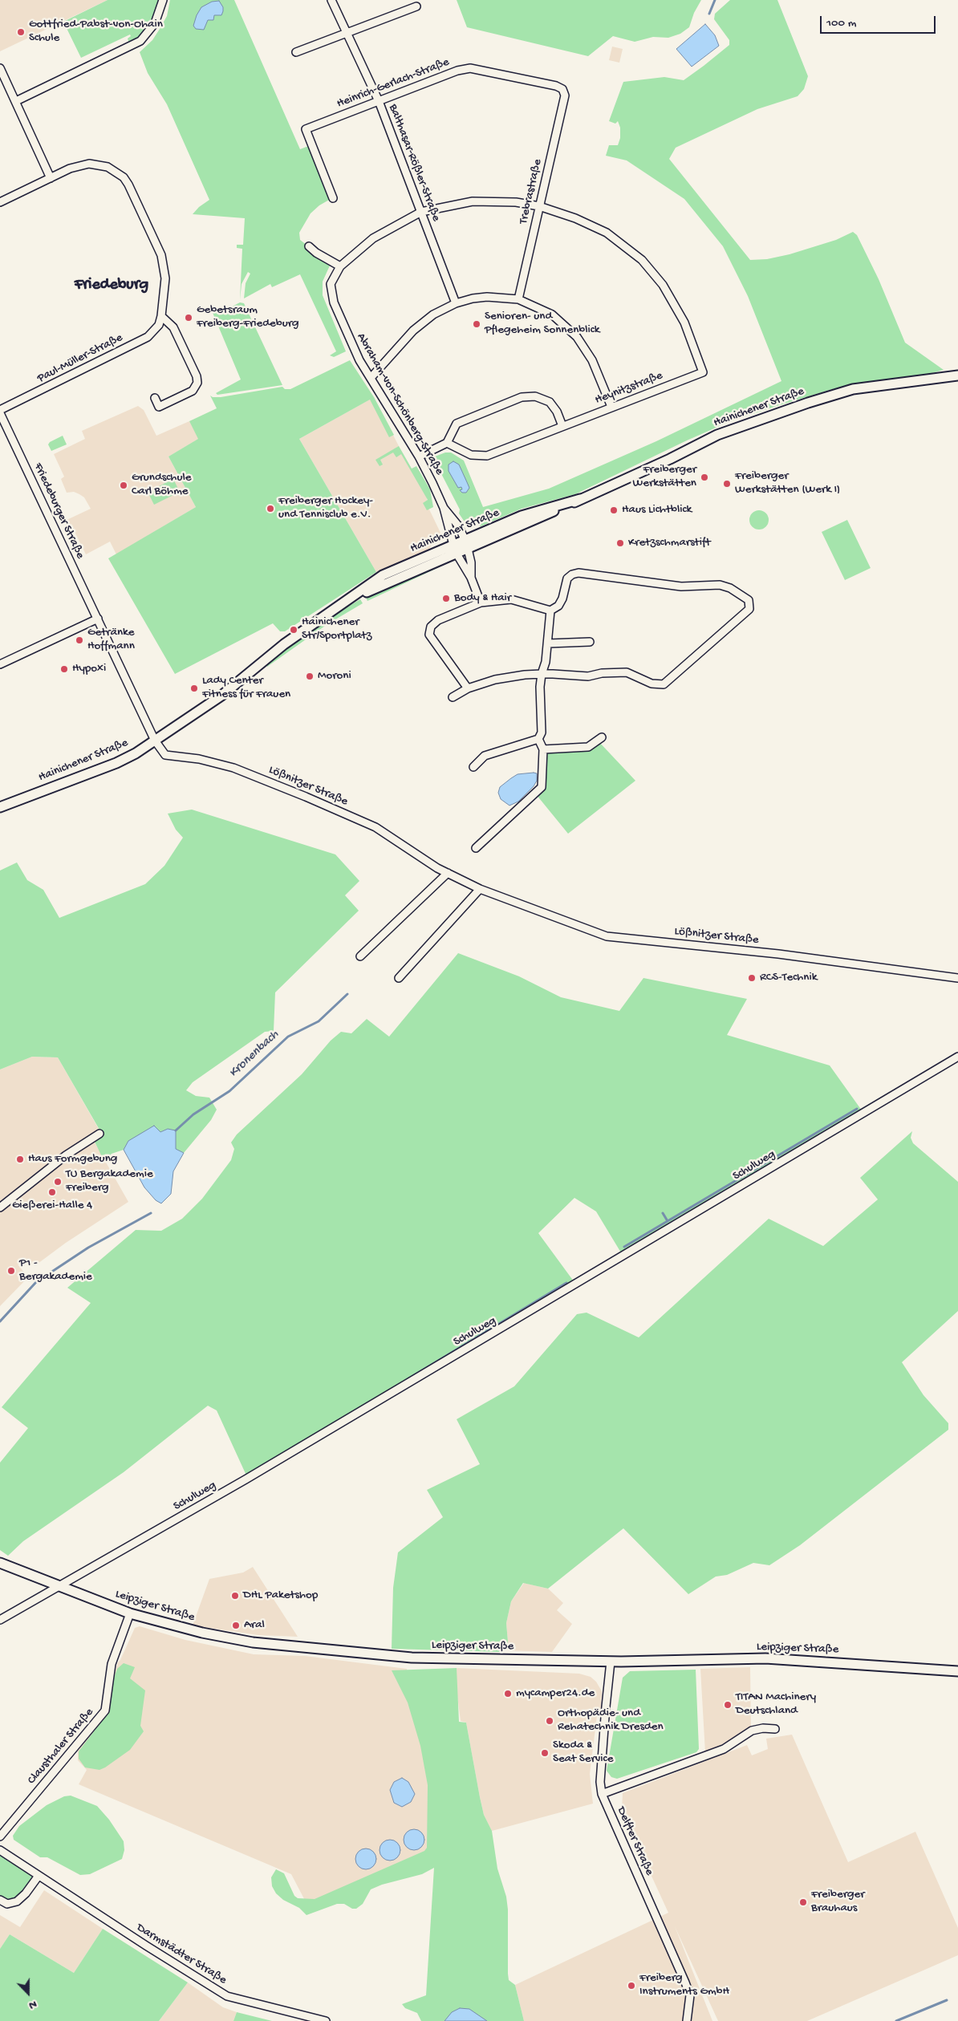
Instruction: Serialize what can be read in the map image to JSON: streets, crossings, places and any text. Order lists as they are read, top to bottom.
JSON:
{
  "streets": {
    "main road": ["Hainichener Straße", "Leipziger Straße"],
    "street": [
      "Heinrich-Gerlach-Straße",
      "Balthasar-Rößler-Straße",
      "Trebrastraße",
      "Paul-Müller-Straße",
      "Heynitzstraße",
      "Abraham-von-Schönberg-Straße",
      "Friedeburger Straße",
      "Lößnitzer Straße",
      "Schulweg",
      "Clausthaler Straße",
      "Delfter Straße",
      "Darmstädter Straße"
    ]
  },
  "crossings": [
    ["Heinrich-Gerlach-Straße", "Balthasar-Rößler-Straße"],
    ["Heinrich-Gerlach-Straße", "Trebrastraße"],
    ["Balthasar-Rößler-Straße", "Abraham-von-Schönberg-Straße"],
    ["Trebrastraße", "Abraham-von-Schönberg-Straße"],
    ["Paul-Müller-Straße", "Friedeburger Straße"],
    ["Heynitzstraße", "Abraham-von-Schönberg-Straße"],
    ["Abraham-von-Schönberg-Straße", "Hainichener Straße"],
    ["Hainichener Straße", "Friedeburger Straße"],
    ["Hainichener Straße", "Lößnitzer Straße"],
    ["Friedeburger Straße", "Lößnitzer Straße"],
    ["Schulweg", "Leipziger Straße"],
    ["Leipziger Straße", "Clausthaler Straße"],
    ["Leipziger Straße", "Delfter Straße"]
  ],
  "districts": ["Friedeburg"],
  "water": ["Kronenbach"],
  "places": [
    "Gottfried-Pabst-von-Ohain Schule",
    "Gebetsraum Freiberg-Friedeburg",
    "Senioren- und Pflegeheim Sonnenblick",
    "Freiberger Werkstätten",
    "Freiberger Werkstätten (Werk I)",
    "Grundschule Carl Böhme",
    "Freiberger Hockey- und Tennisclub e.V.",
    "Haus Lichtblick",
    "Kretzschmarstift",
    "Body & Hair",
    "Hainichener Str/Sportplatz",
    "Getränke Hoffmann",
    "Hypoxi",
    "Moroni",
    "Lady Center Fitness für Frauen",
    "RCS-Technik",
    "Haus Formgebung",
    "TU Bergakademie Freiberg",
    "Gießerei-Halle 4",
    "P1 - Bergakademie",
    "DHL Paketshop",
    "Aral",
    "mycamper24.de",
    "TITAN Machinery Deutschland",
    "Orthopädie- und Rehatechnik Dresden",
    "Skoda & Seat Service",
    "Freiberger Brauhaus",
    "Freiberg Instruments GmbH"
  ],
  "scale_bar": "100 m",
  "north": "bottom"
}
